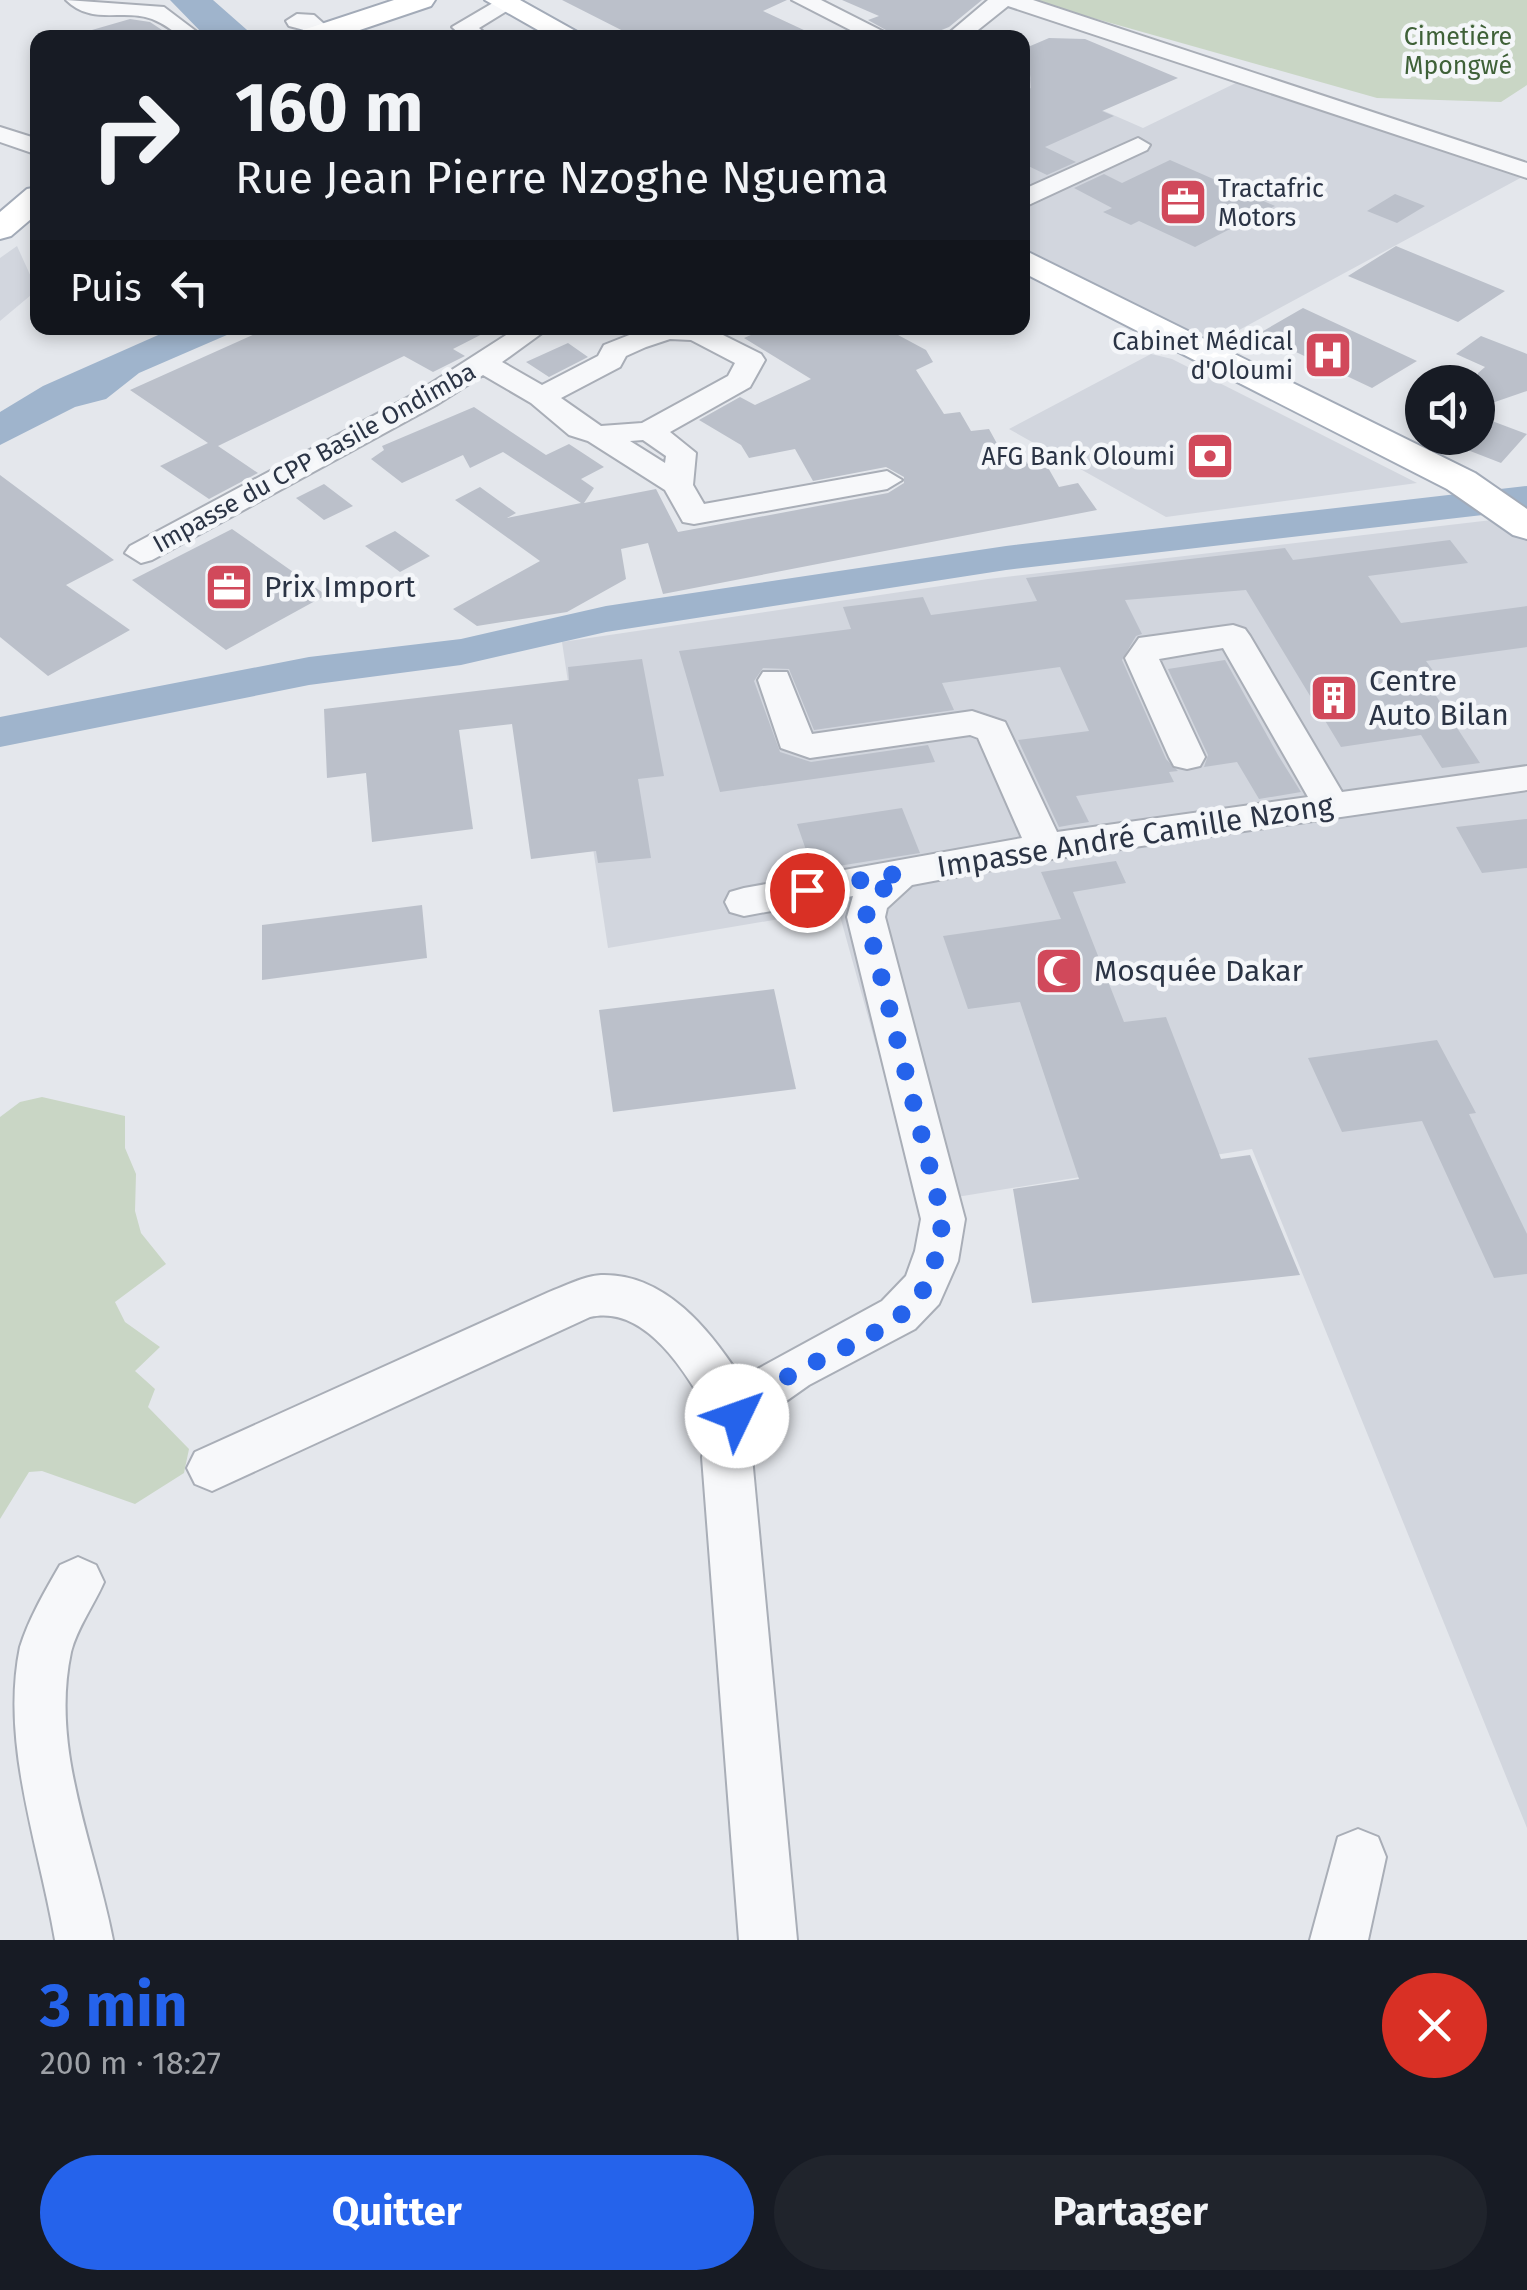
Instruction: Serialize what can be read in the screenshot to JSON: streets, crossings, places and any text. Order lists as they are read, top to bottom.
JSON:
{
  "streets": {
    "street": ["Impasse du CPP Basile Ondimba", "Impasse André Camille Nzong"]
  },
  "parks": ["Cimetière Mpongwé"],
  "places": {
    "office": ["Tractafric Motors", "Prix Import"],
    "hospital": ["Cabinet Médical d'Oloumi"],
    "bank": ["AFG Bank Oloumi"],
    "building": ["Centre Auto Bilan"],
    "mosque": ["Mosquée Dakar"]
  },
  "page": {
    "turn": ["160 m", "Rue Jean Pierre Nzoghe Nguema"],
    "then": "Puis",
    "heading": ["3 min", "200 m · 18:27"],
    "buttons": ["Quitter", "Partager"]
  }
}
